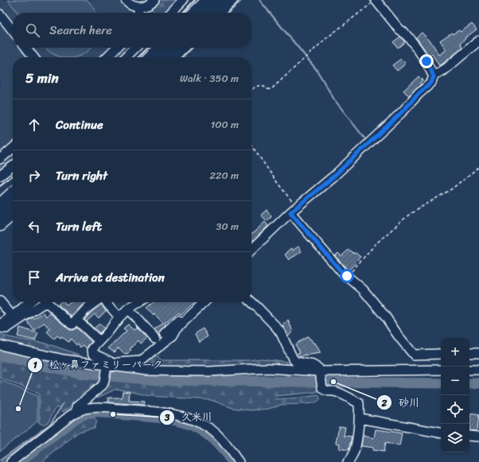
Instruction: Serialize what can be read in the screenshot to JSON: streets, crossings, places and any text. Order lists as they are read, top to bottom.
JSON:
{
  "places": ["砂川", "松ヶ鼻ファミリーパーク", "久米川"],
  "page": {
    "search": "Search here",
    "heading": ["5 min", "Walk · 350 m"],
    "list": [
      ["Continue", "100 m"],
      ["Turn right", "220 m"],
      ["Turn left", "30 m"],
      "Arrive at destination"
    ],
    "map_buttons": ["+", "−"]
  }
}
